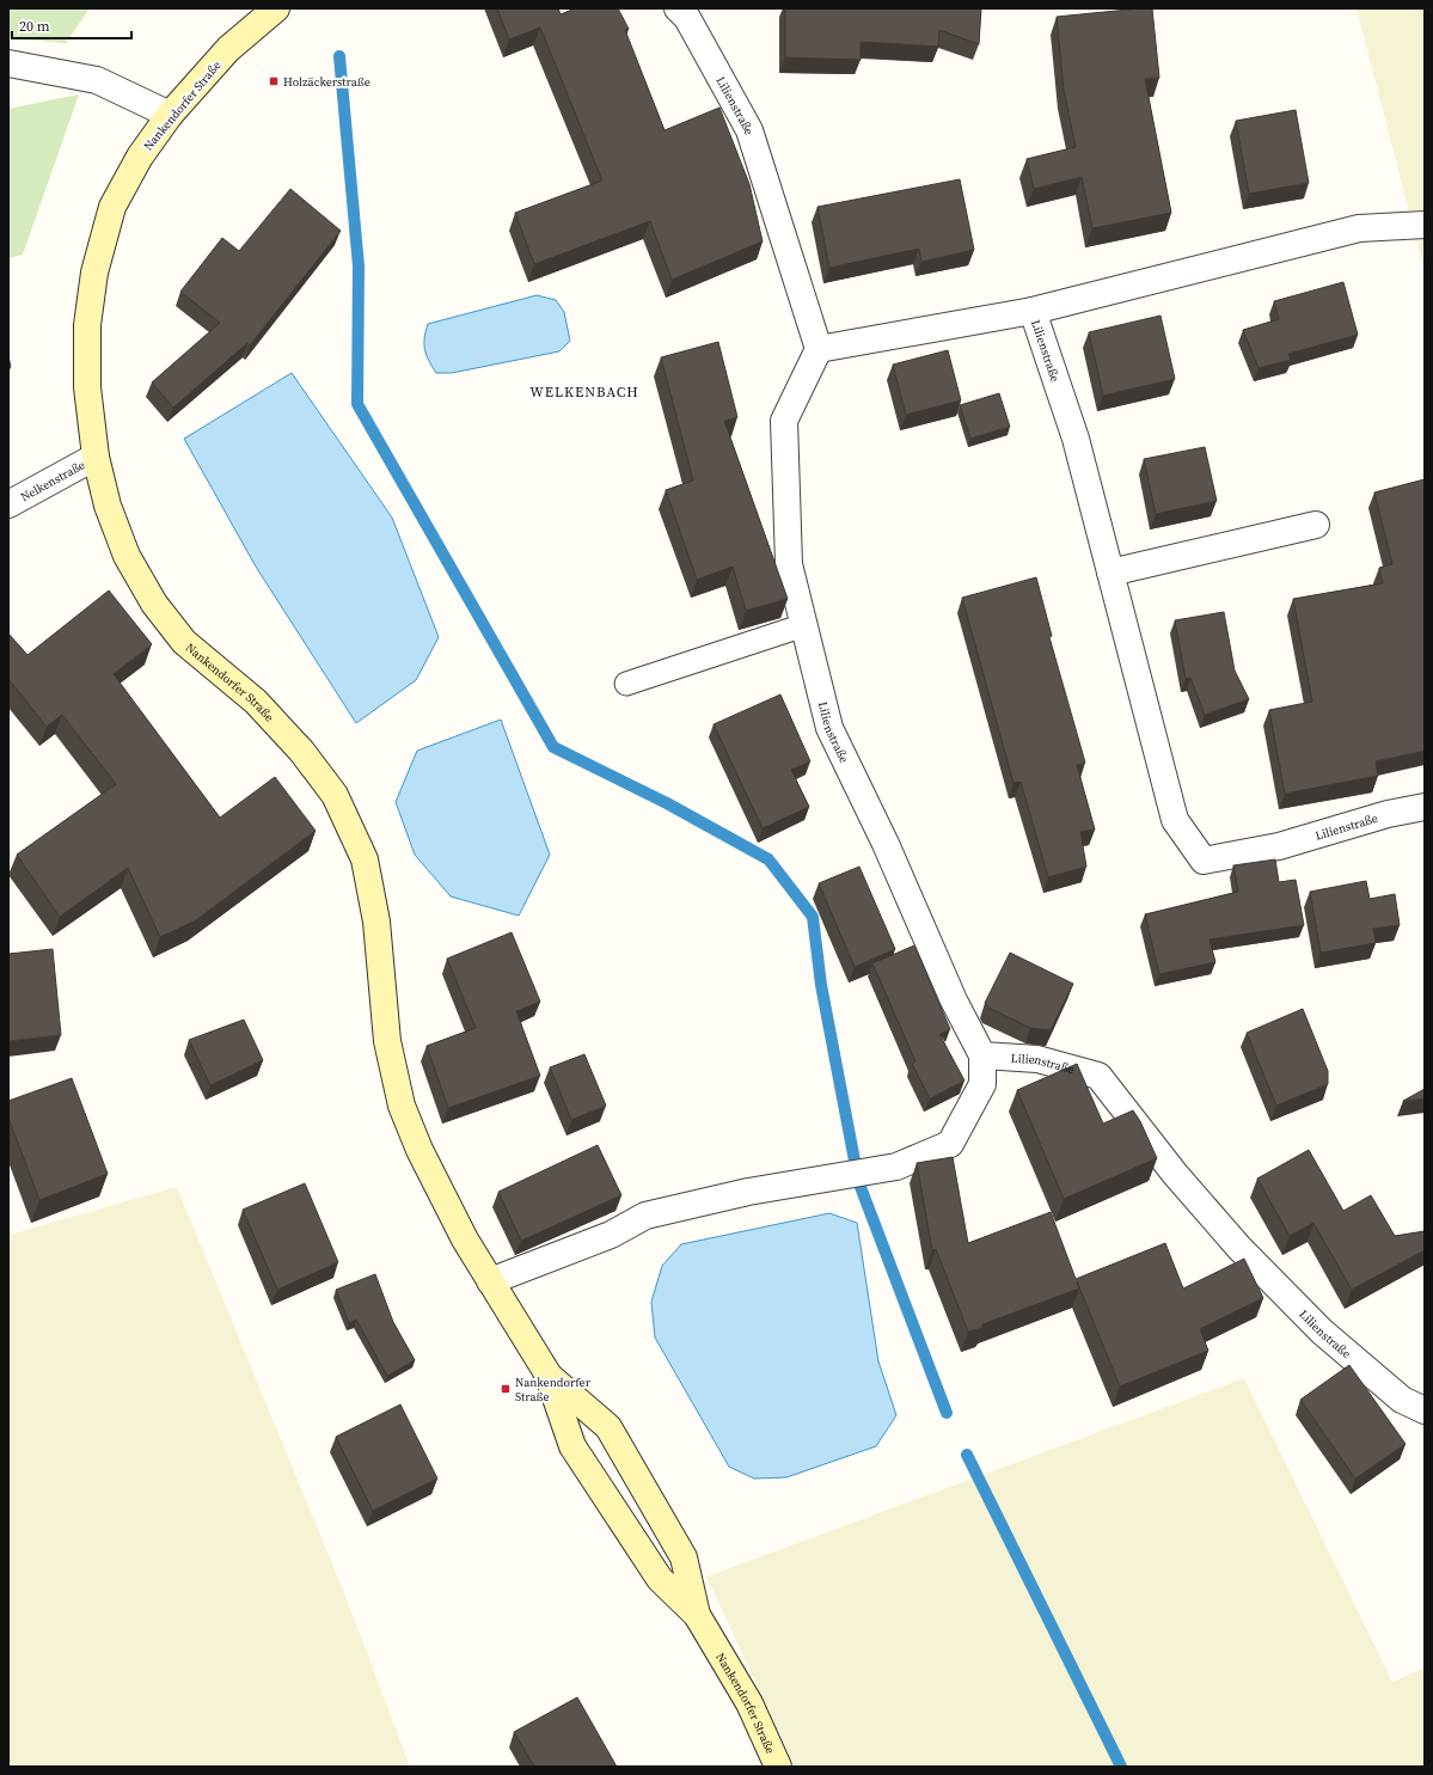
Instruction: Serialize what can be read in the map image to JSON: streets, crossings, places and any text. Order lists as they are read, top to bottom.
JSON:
{
  "streets": {
    "main road": ["Nankendorfer Straße"],
    "street": ["Lilienstraße", "Nelkenstraße"]
  },
  "crossings": [
    ["Nankendorfer Straße", "Nelkenstraße"]
  ],
  "districts": ["WELKENBACH"],
  "places": {
    "transit": ["Holzäckerstraße", "Nankendorfer Straße"]
  },
  "scale_bar": "20 m"
}
